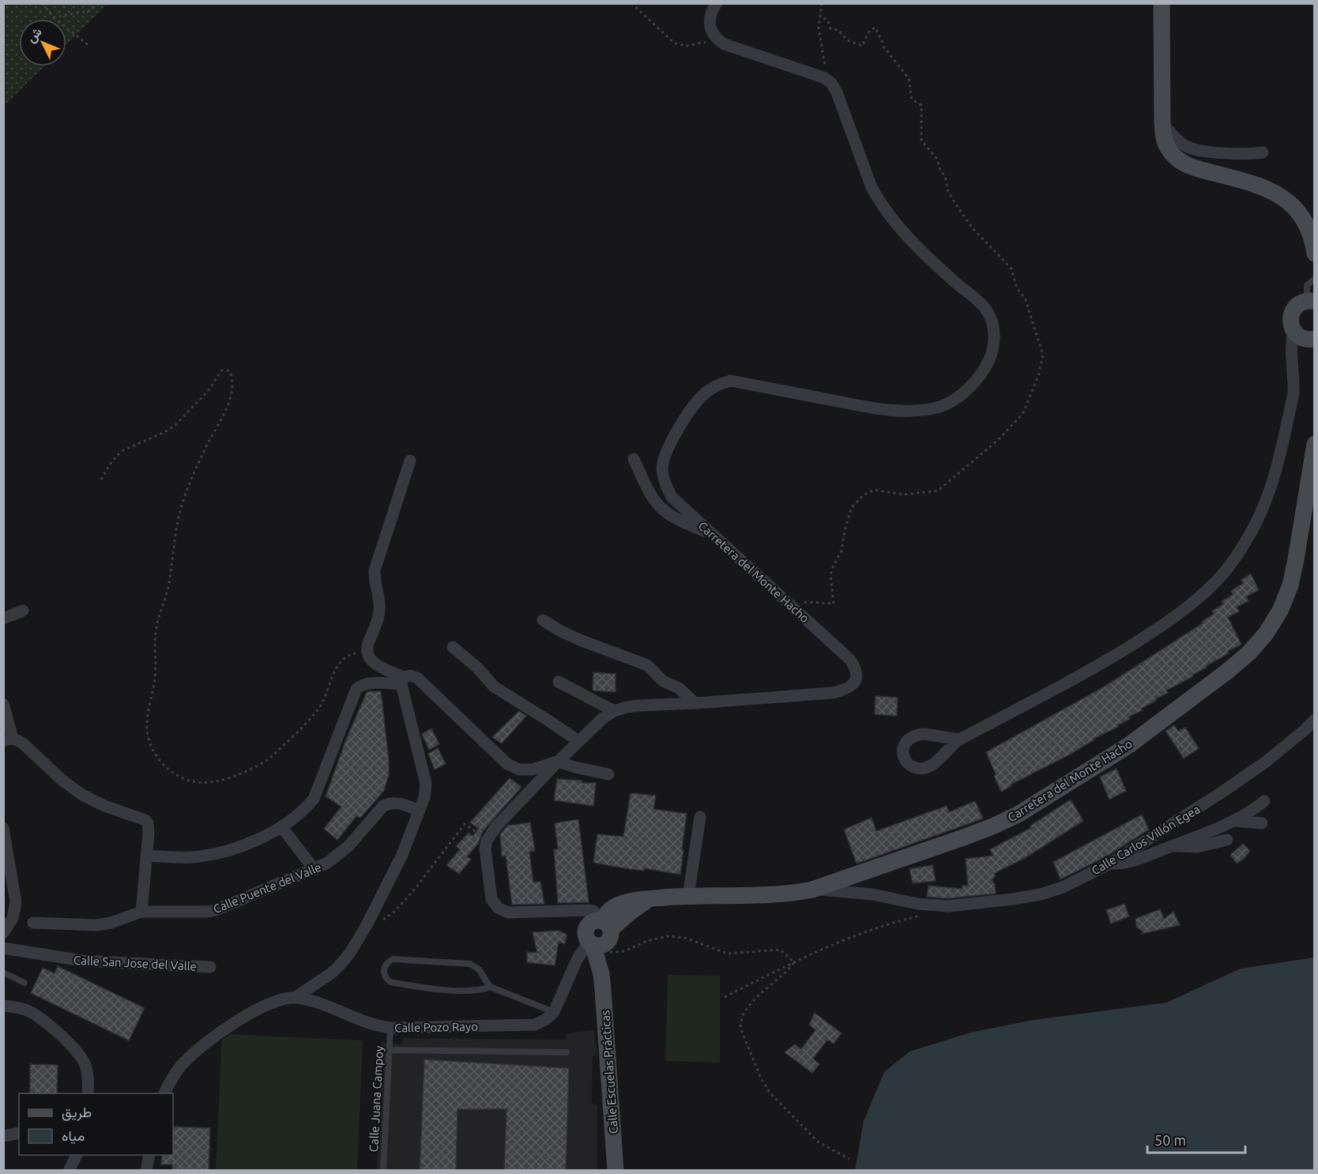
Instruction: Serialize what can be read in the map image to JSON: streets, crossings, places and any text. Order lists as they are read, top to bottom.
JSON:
{
  "streets": {
    "main road": ["Carretera del Monte Hacho", "Calle Escuelas Prácticas"],
    "street": [
      "Calle Carlos Villón Egea",
      "Calle Puente del Valle",
      "Calle San Jose del Valle",
      "Calle Pozo Rayo"
    ],
    "lane": ["Calle Juana Campoy"]
  },
  "crossings": [
    ["Carretera del Monte Hacho", "Calle Carlos Villón Egea"],
    ["Carretera del Monte Hacho", "Calle Escuelas Prácticas"],
    ["Calle Pozo Rayo", "Calle Juana Campoy"]
  ],
  "legend": ["طريق", "مياه"],
  "scale_bar": "50 m",
  "north": "top left"
}
